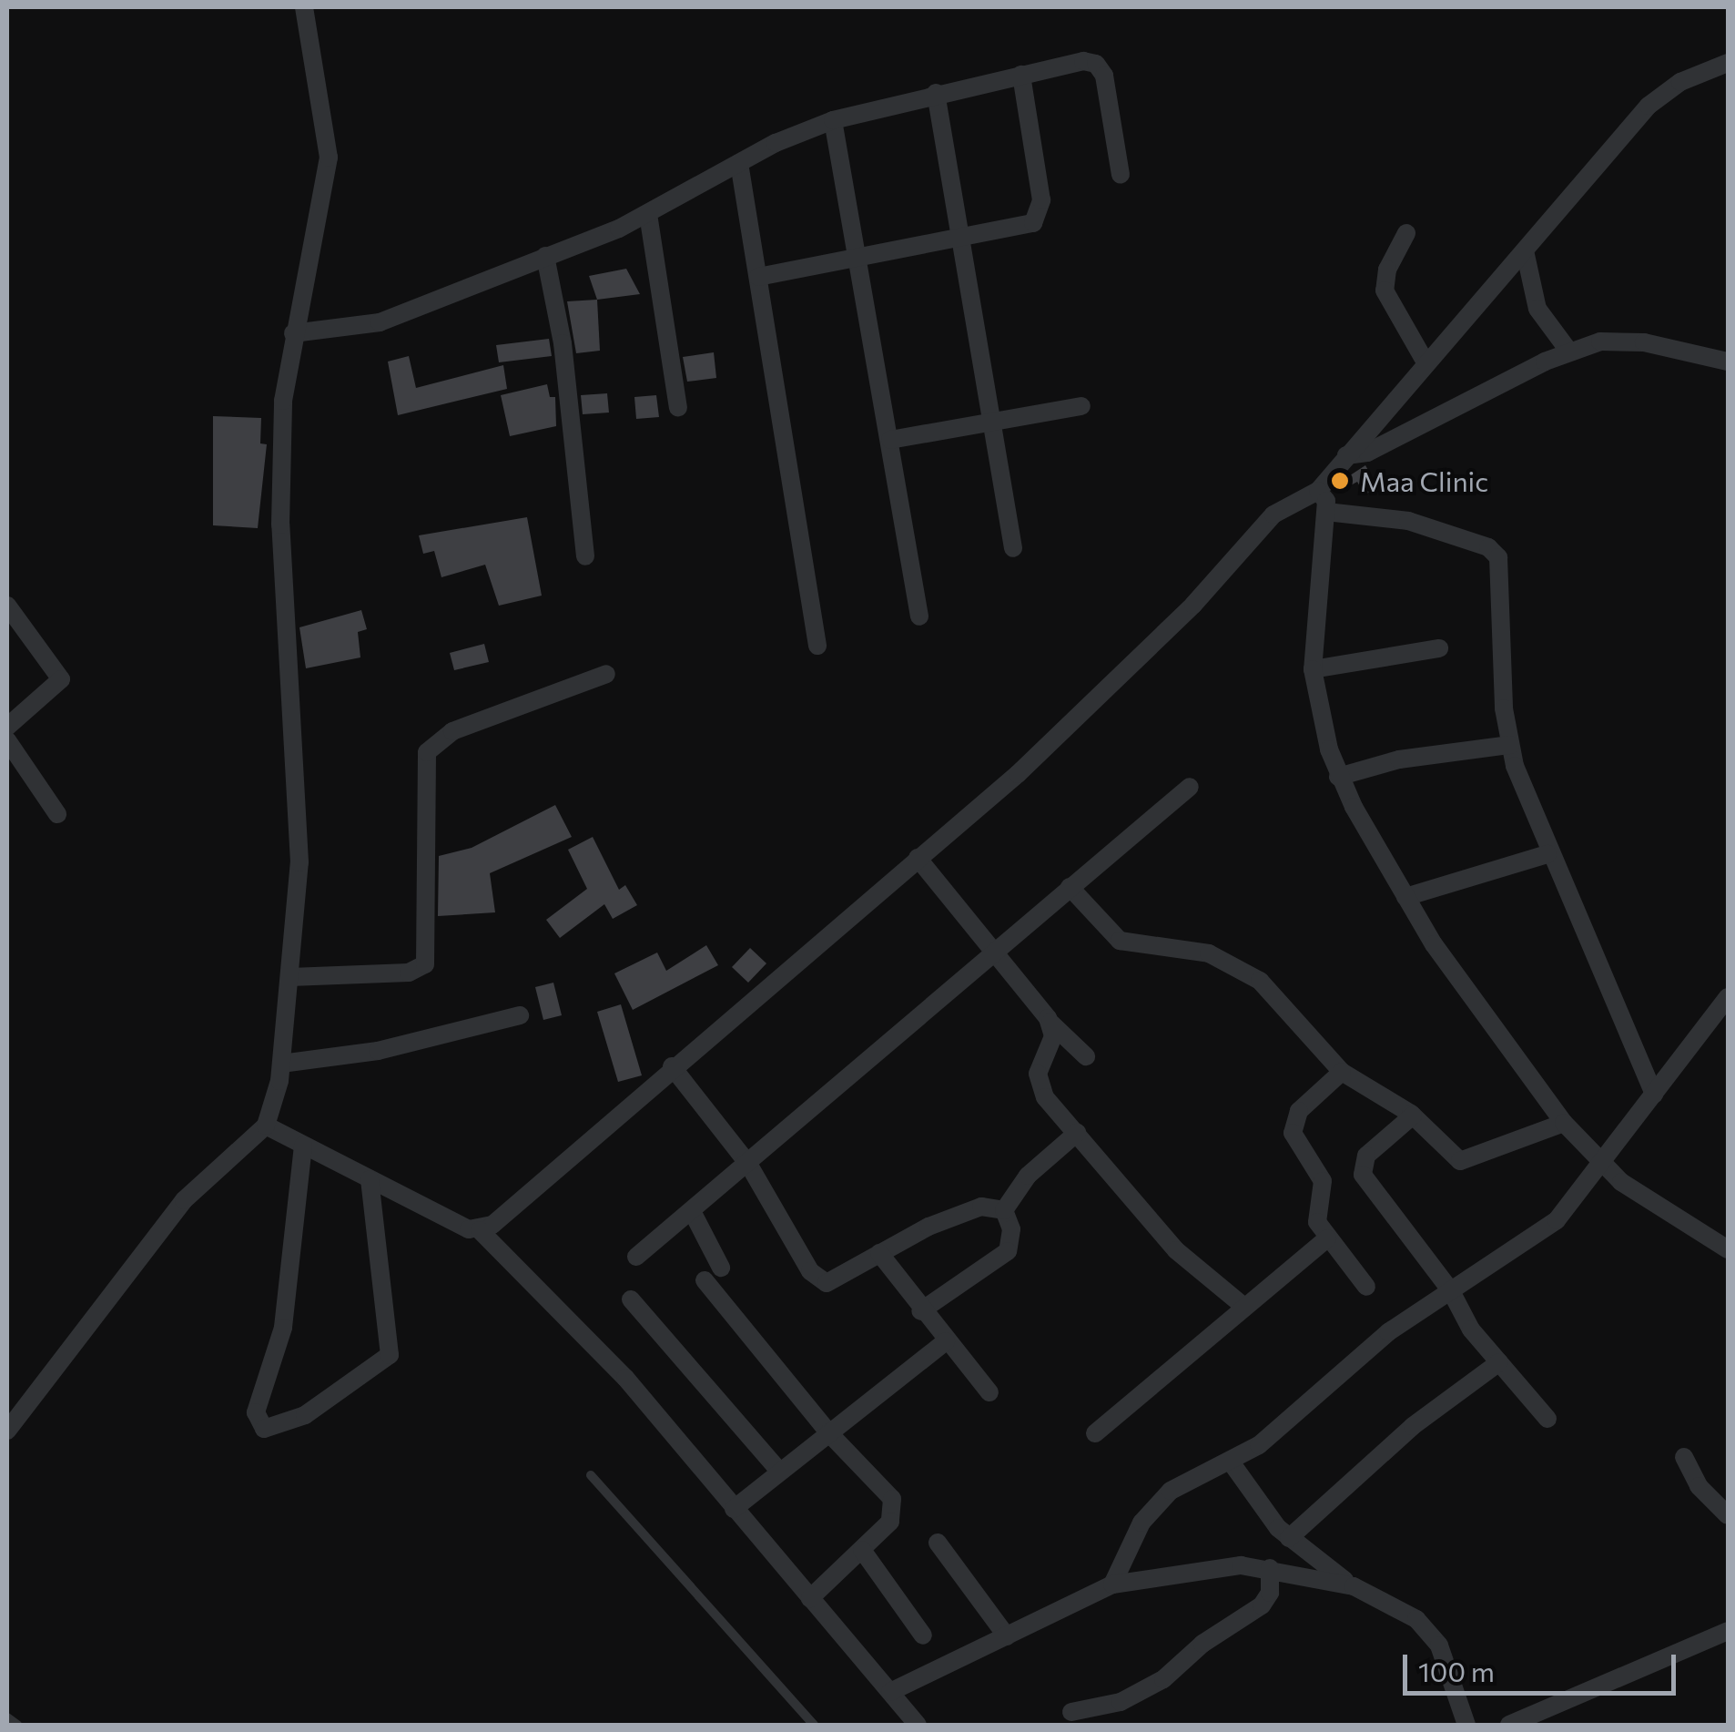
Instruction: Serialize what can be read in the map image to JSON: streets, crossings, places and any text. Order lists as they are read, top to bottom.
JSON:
{
  "places": ["Maa Clinic"],
  "scale_bar": "100 m"
}
